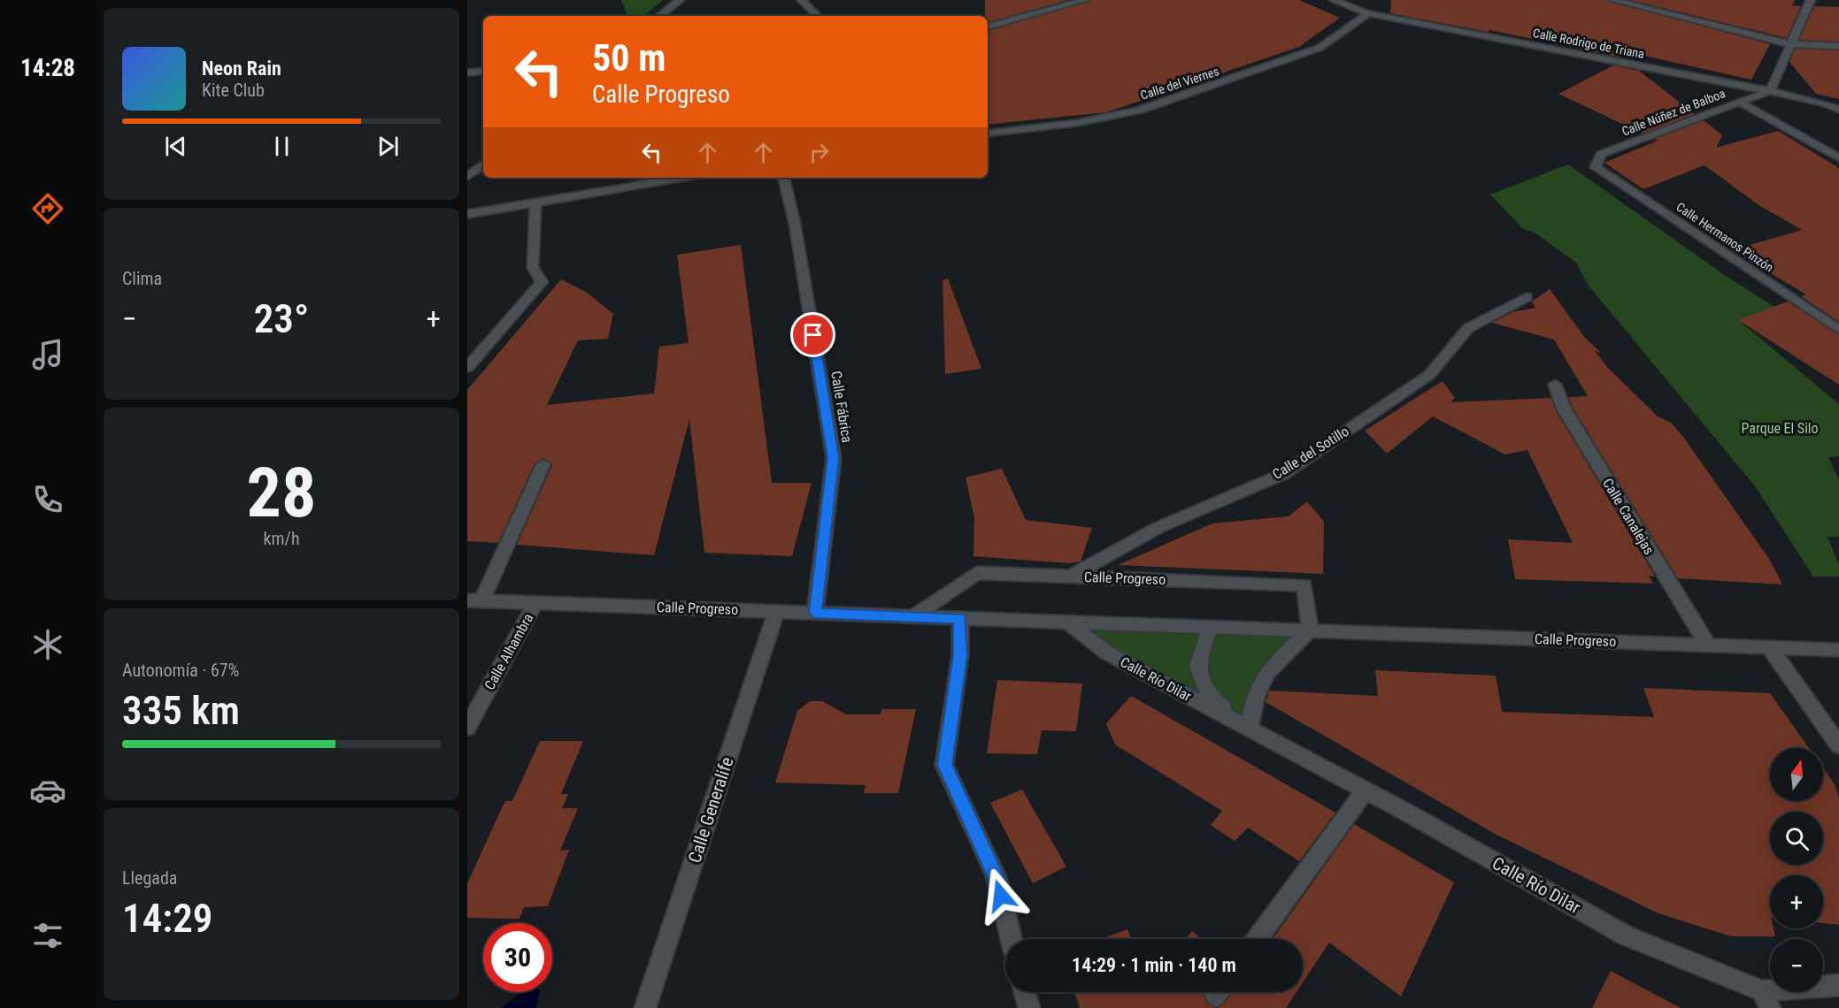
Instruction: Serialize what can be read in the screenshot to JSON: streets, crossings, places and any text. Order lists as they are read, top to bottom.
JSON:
{
  "streets": {
    "street": [
      "Calle Rodrigo de Triana",
      "Calle del Viernes",
      "Calle Núñez de Balboa",
      "Calle Hermanos Pinzón",
      "Calle Fábrica",
      "Calle del Sotillo",
      "Calle Canalejas",
      "Calle Progreso",
      "Calle Alhambra",
      "Calle Río Dilar",
      "Calle Generalife"
    ]
  },
  "crossings": [
    ["Calle Rodrigo de Triana", "Calle del Viernes"],
    ["Calle Rodrigo de Triana", "Calle Núñez de Balboa"],
    ["Calle Núñez de Balboa", "Calle Hermanos Pinzón"],
    ["Calle Fábrica", "Calle Progreso"],
    ["Calle del Sotillo", "Calle Progreso"],
    ["Calle Canalejas", "Calle Progreso"],
    ["Calle Progreso", "Calle Alhambra"],
    ["Calle Progreso", "Calle Río Dilar"],
    ["Calle Progreso", "Calle Generalife"]
  ],
  "parks": ["Parque El Silo"],
  "north": "top",
  "page": {
    "tabs": "14:28",
    "turn": ["50 m", "Calle Progreso"],
    "song": ["Neon Rain", "Kite Club"],
    "tile": [
      "Clima",
      ["28", "km/h"],
      ["Autonomía · 67%", "335 km"],
      ["Llegada", "14:29"]
    ],
    "heat": ["−", "23°", "+"],
    "map_buttons": ["+", "−"],
    "limit": "30",
    "trip": "14:29 · 1 min · 140 m"
  }
}
